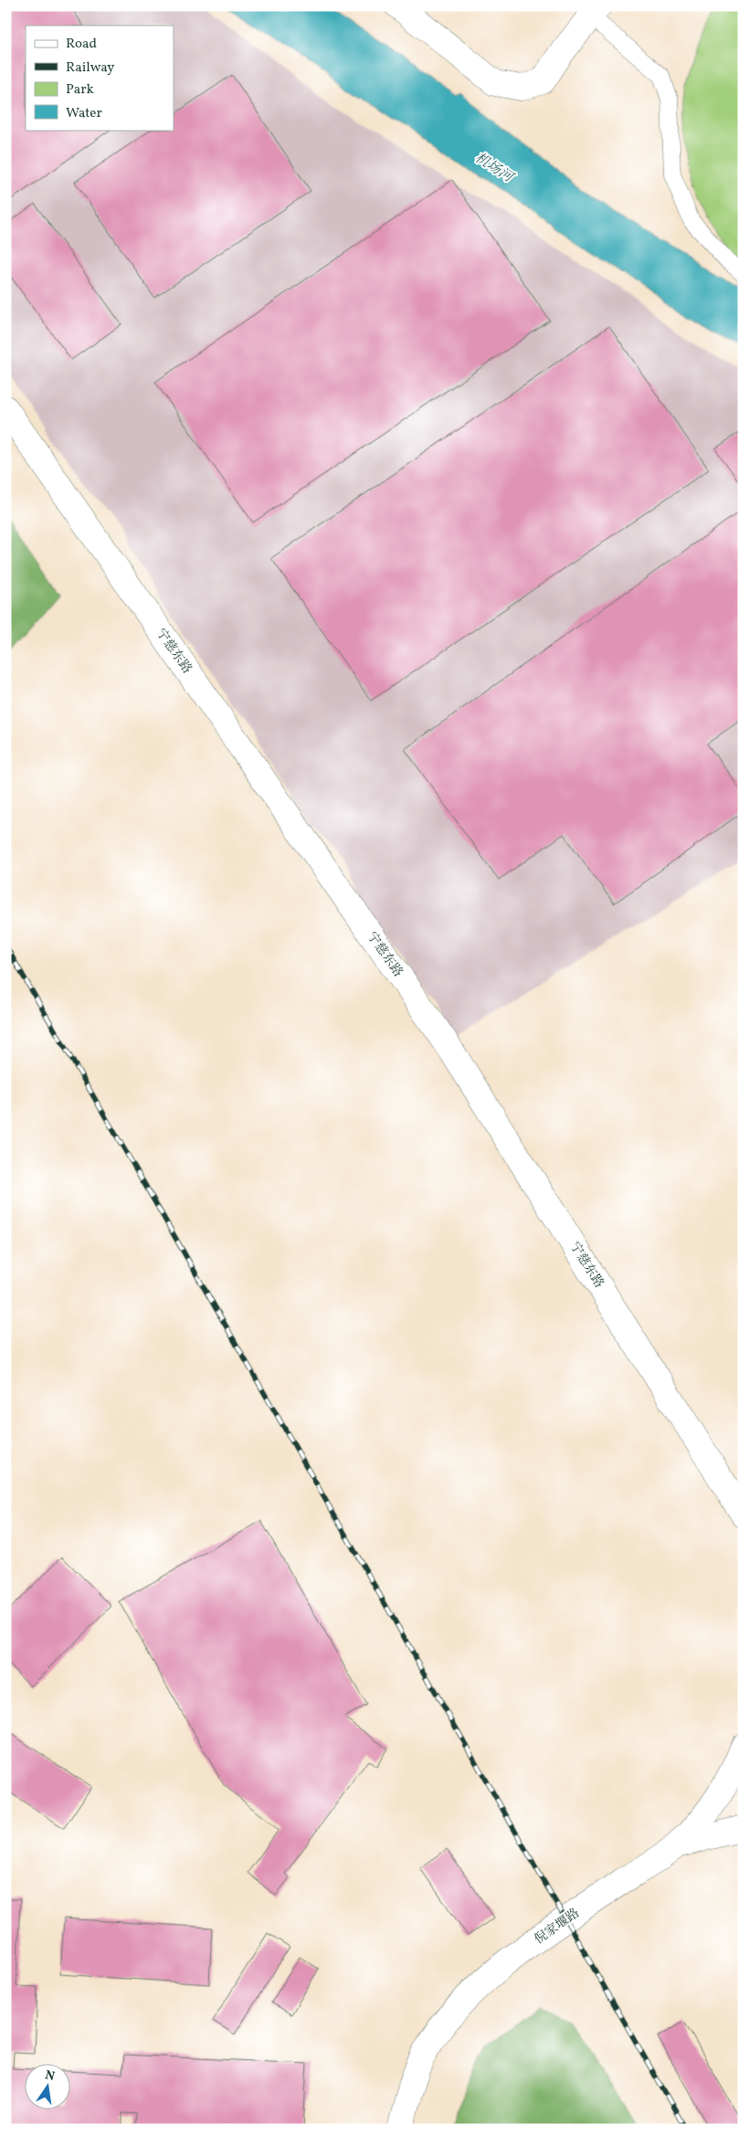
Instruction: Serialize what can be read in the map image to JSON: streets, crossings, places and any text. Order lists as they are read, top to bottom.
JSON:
{
  "streets": {
    "main road": ["宁慈东路", "倪家堰路"]
  },
  "water": ["机场河"],
  "legend": [
    "Road",
    "Railway",
    "Park",
    "Water"
  ],
  "north": "top"
}
